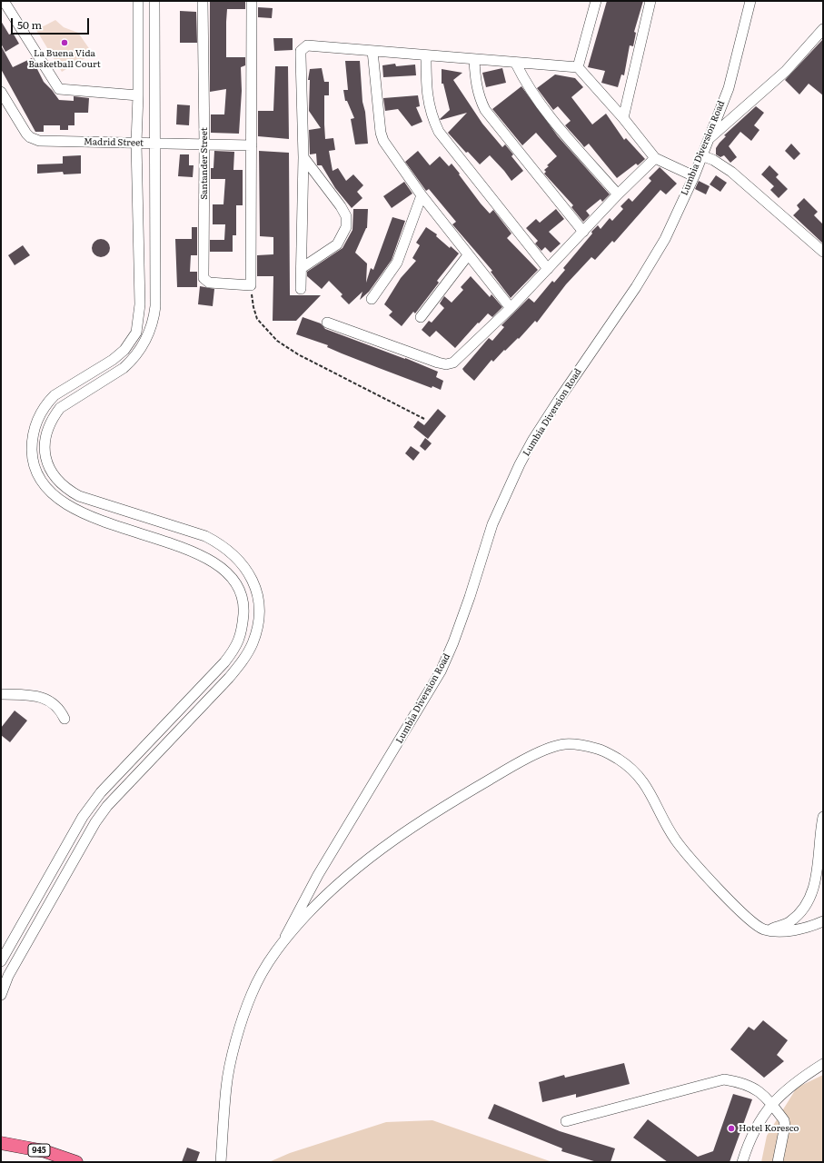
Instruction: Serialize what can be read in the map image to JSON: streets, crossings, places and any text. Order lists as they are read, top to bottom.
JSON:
{
  "streets": {
    "main road": ["945"],
    "street": ["Madrid Street", "Lumbia Diversion Road", "Santander Street"]
  },
  "crossings": [
    ["Madrid Street", "Santander Street"]
  ],
  "places": ["La Buena Vida Basketball Court", "Hotel Koresco"],
  "scale_bar": "50 m"
}
